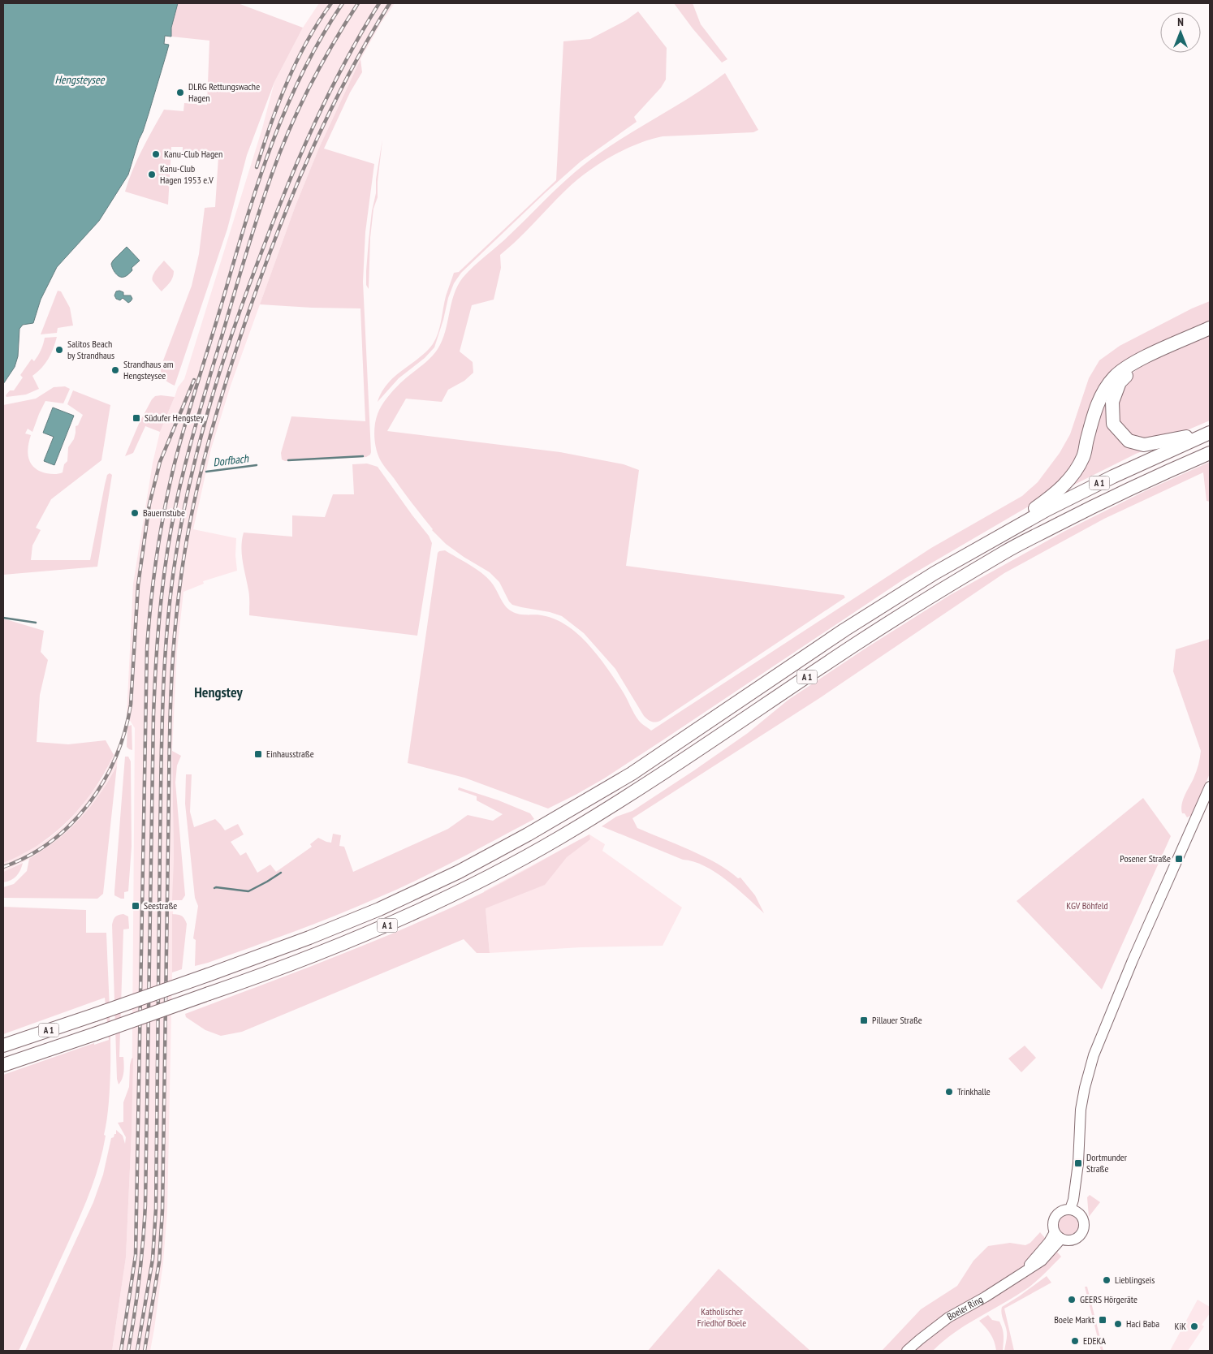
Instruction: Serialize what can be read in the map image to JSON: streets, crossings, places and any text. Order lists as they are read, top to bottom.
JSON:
{
  "streets": {
    "highway": ["A 1"],
    "main road": ["Boeler Ring"]
  },
  "districts": ["Hengstey"],
  "water": ["Hengsteysee", "Dorfbach"],
  "parks": ["KGV Böhfeld", "Katholischer Friedhof Boele"],
  "places": {
    "other": [
      "DLRG Rettungswache Hagen",
      "Kanu-Club Hagen",
      "Kanu-Club Hagen 1953 e.V",
      "Salitos Beach by Strandhaus",
      "Strandhaus am Hengsteysee",
      "Bauernstube",
      "Trinkhalle",
      "Lieblingseis",
      "GEERS Hörgeräte",
      "Haci Baba",
      "KiK",
      "EDEKA"
    ],
    "transit": [
      "Südufer Hengstey",
      "Einhausstraße",
      "Posener Straße",
      "Seestraße",
      "Pillauer Straße",
      "Dortmunder Straße",
      "Boele Markt"
    ]
  },
  "north": "top"
}
